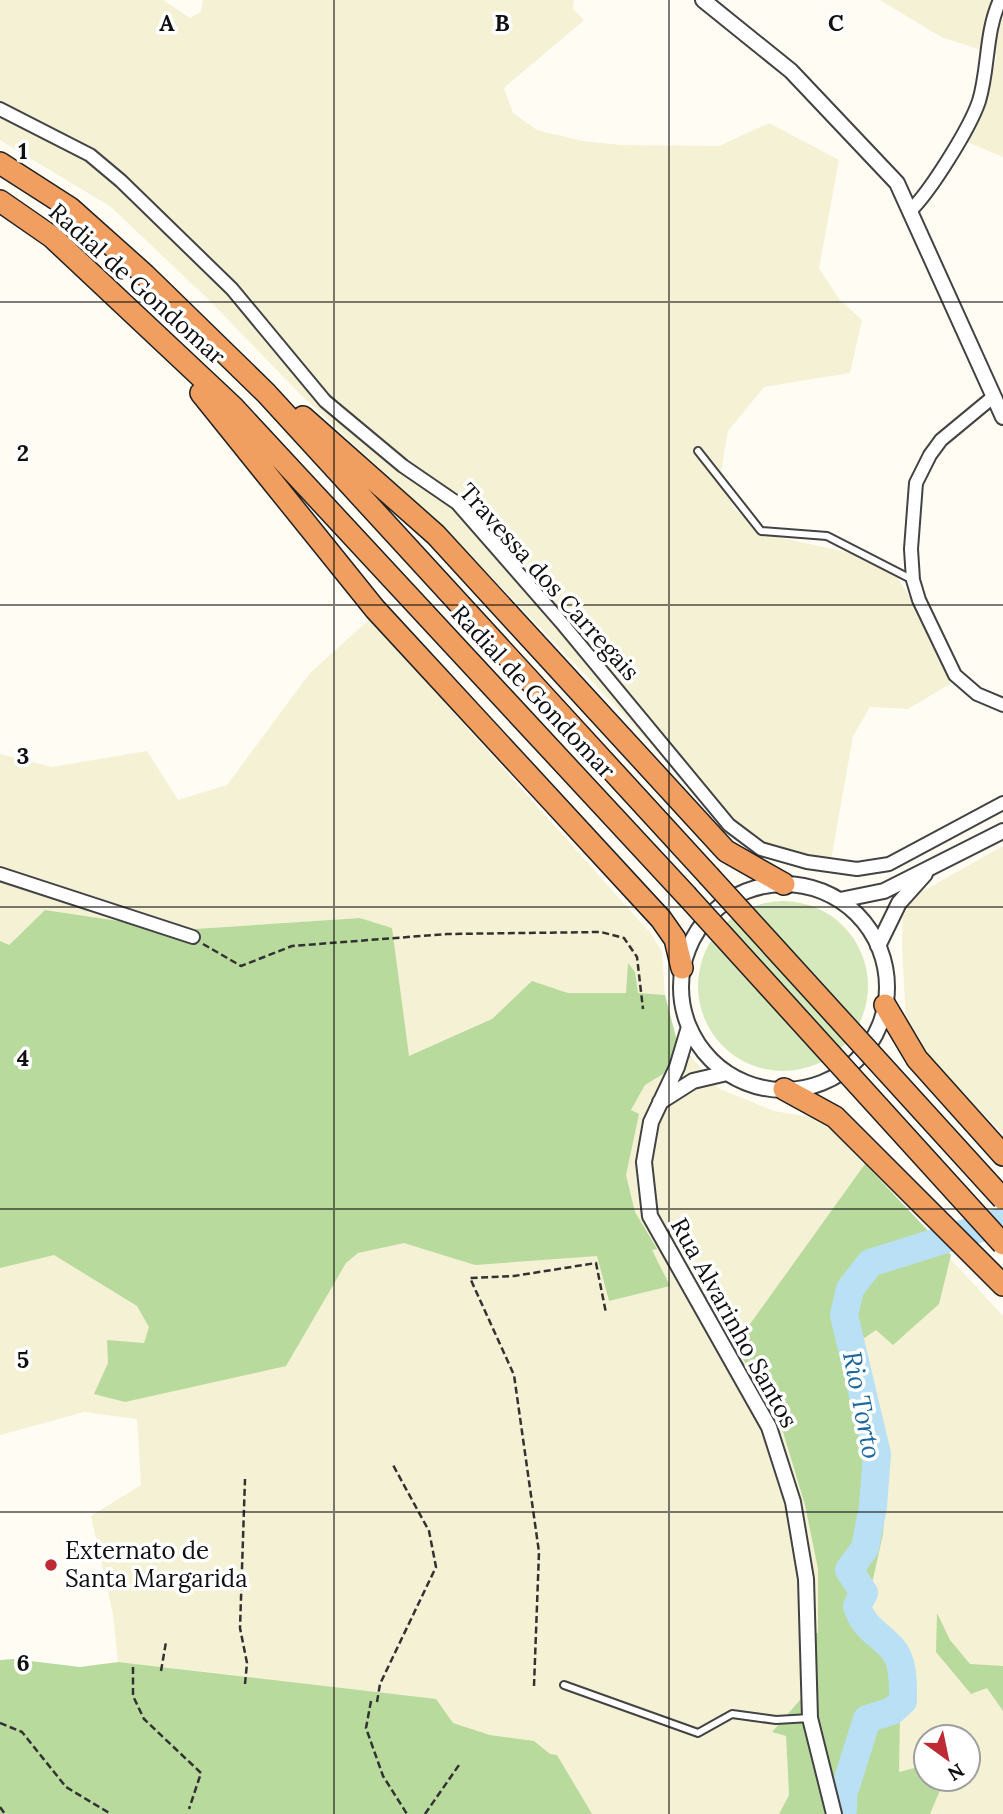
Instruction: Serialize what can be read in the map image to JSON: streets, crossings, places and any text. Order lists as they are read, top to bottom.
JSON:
{
  "streets": {
    "highway": ["Radial de Gondomar"],
    "street": ["Travessa dos Carregais", "Rua Alvarinho Santos"]
  },
  "water": ["Rio Torto"],
  "places": ["Externato de Santa Margarida"],
  "north": "bottom right",
  "grid": {
    "columns": ["A", "B", "C"],
    "rows": [
      "1",
      "2",
      "3",
      "4",
      "5",
      "6"
    ]
  }
}
